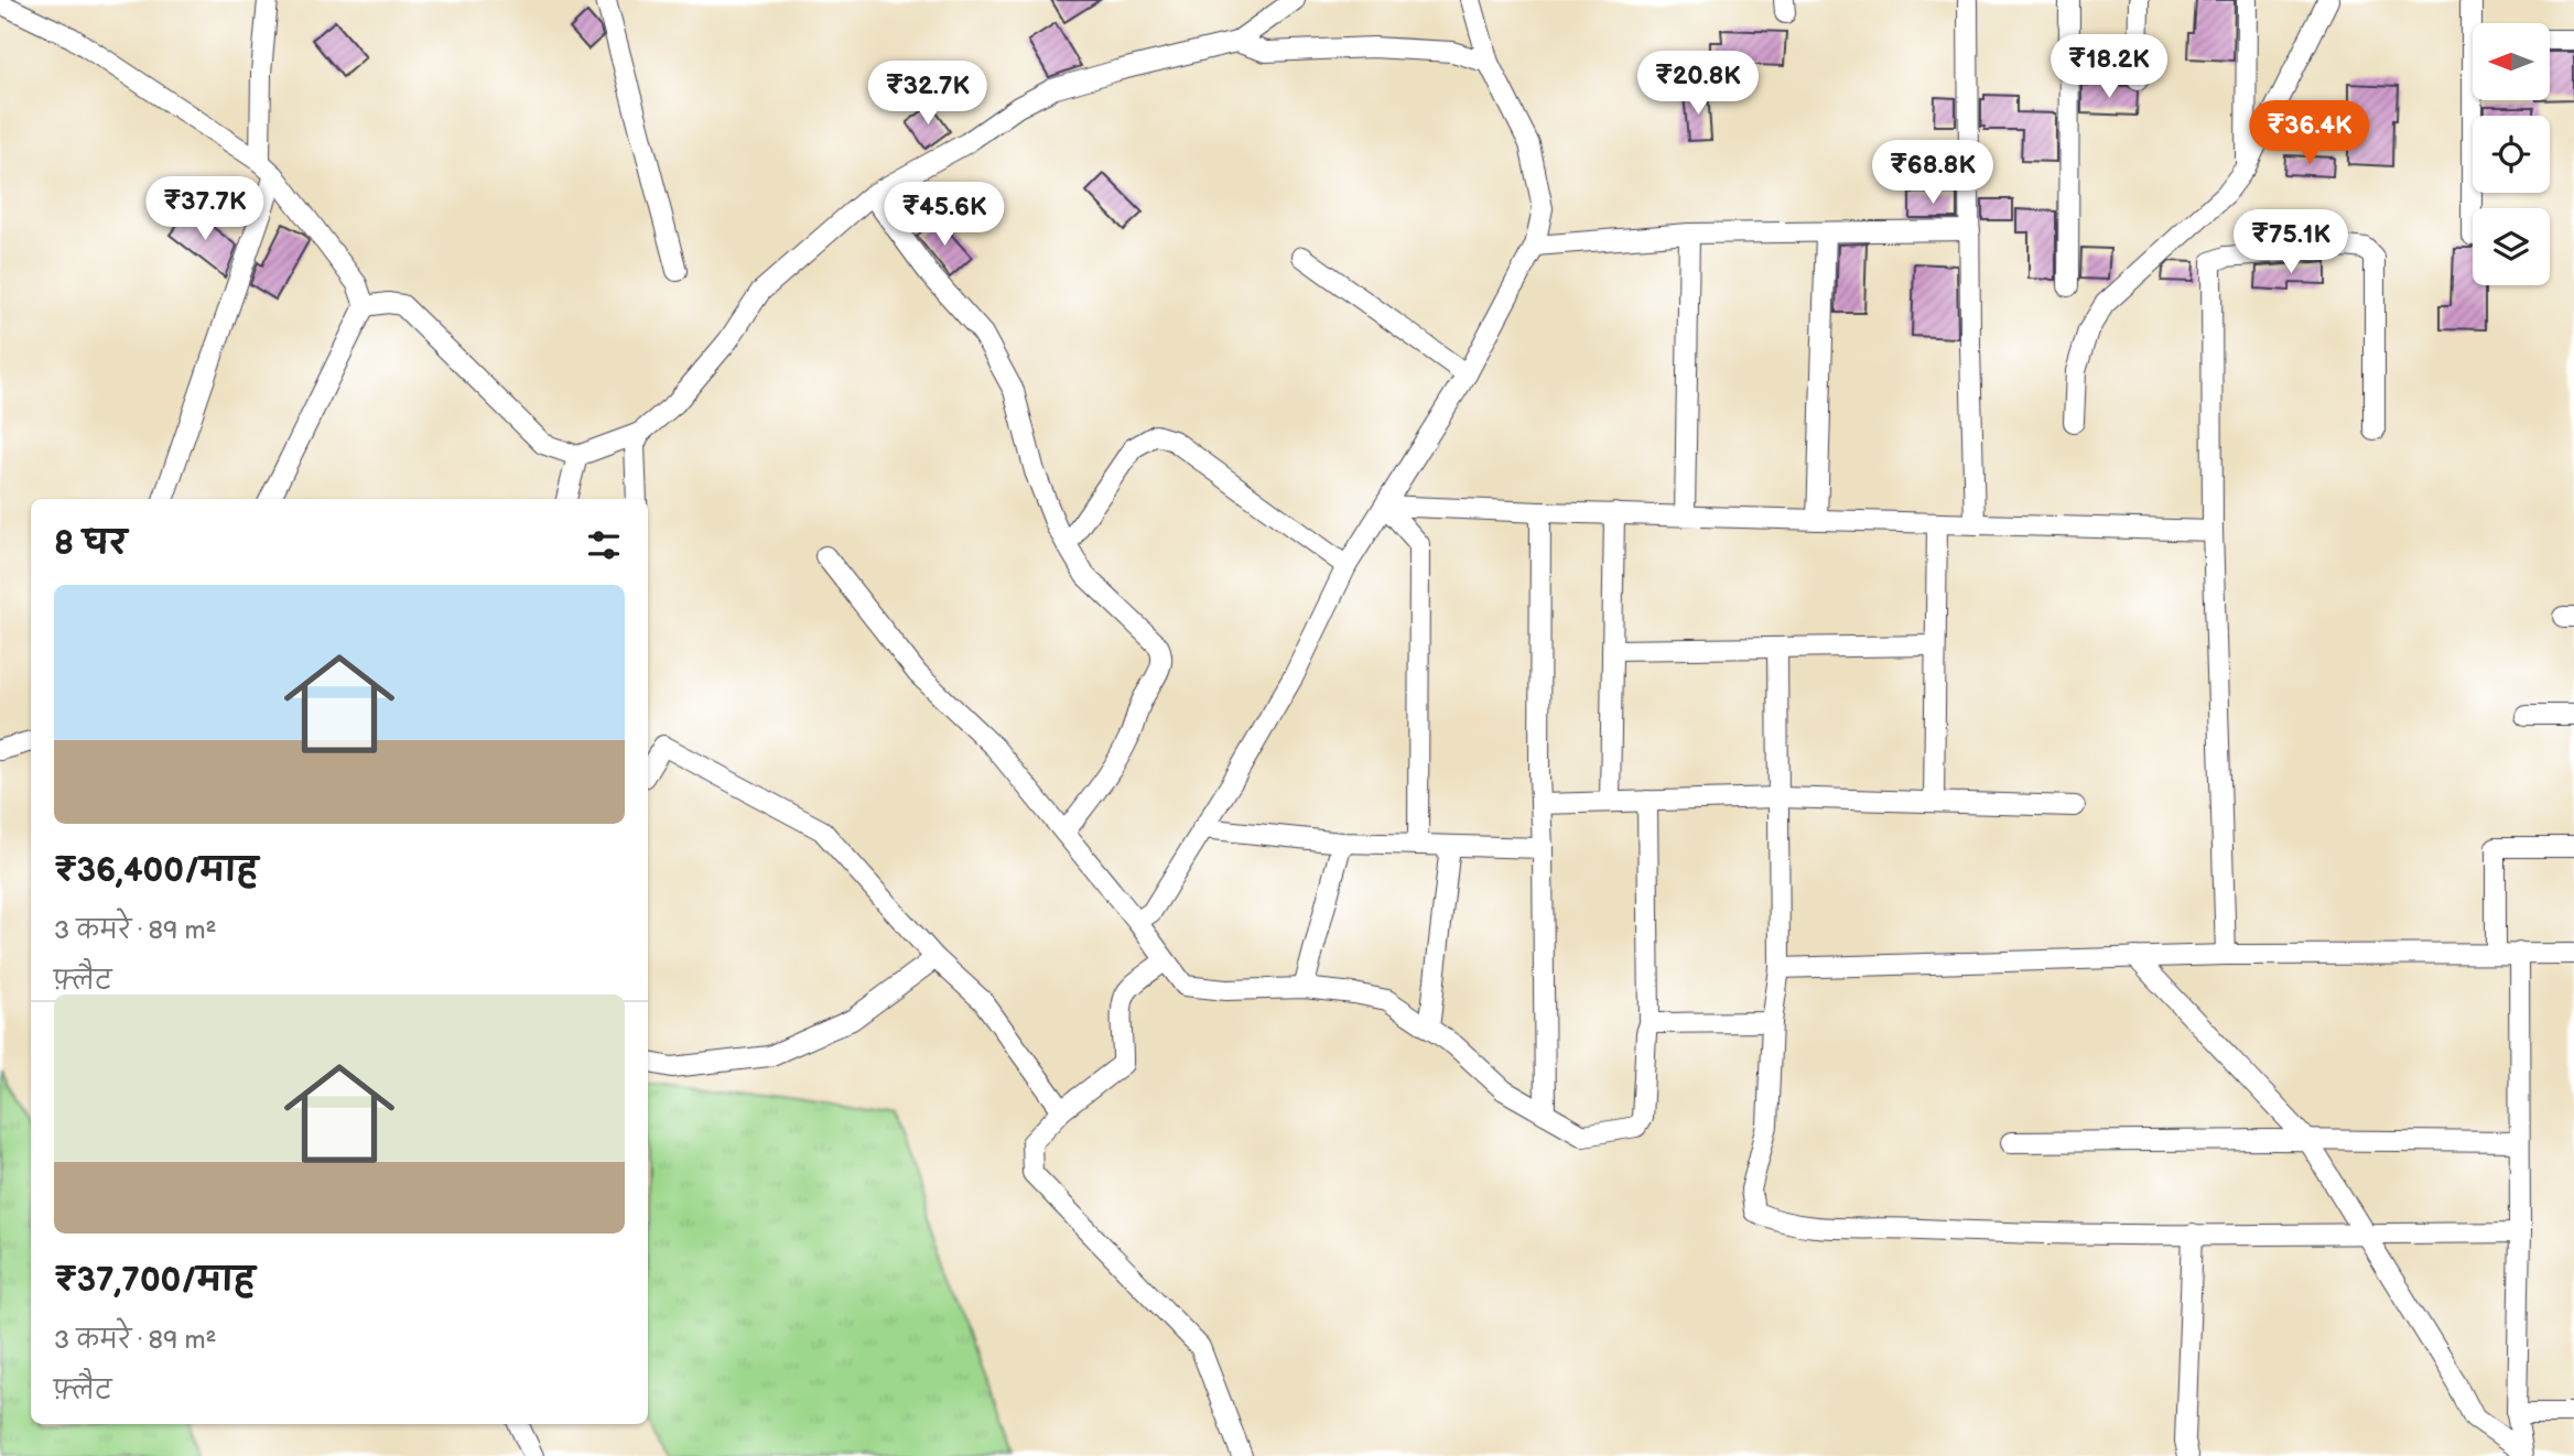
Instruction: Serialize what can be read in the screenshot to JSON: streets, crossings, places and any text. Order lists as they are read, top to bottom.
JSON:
{
  "north": "left",
  "page": {
    "price": [
      "₹18.2K",
      "₹20.8K",
      "₹32.7K",
      "₹36.4K",
      "₹68.8K",
      "₹37.7K",
      "₹45.6K",
      "₹75.1K"
    ],
    "heading": "8 घर",
    "list": [
      {
        "name": "₹36,400/माह",
        "note": "3 कमरे · 89 m² · फ़्लैट"
      },
      {
        "name": "₹37,700/माह",
        "note": "3 कमरे · 89 m² · फ़्लैट"
      }
    ]
  }
}
